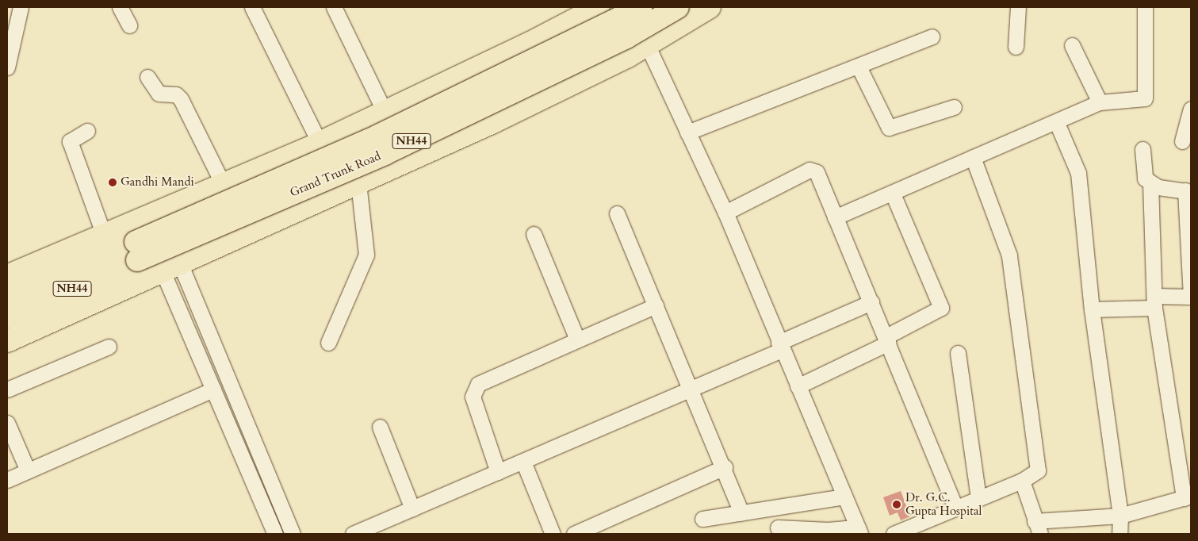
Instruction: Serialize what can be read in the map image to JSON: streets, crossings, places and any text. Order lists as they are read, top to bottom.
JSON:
{
  "streets": {
    "highway": ["NH44", "Grand Trunk Road"]
  },
  "places": ["Gandhi Mandi", "Dr. G.C. Gupta Hospital"]
}
